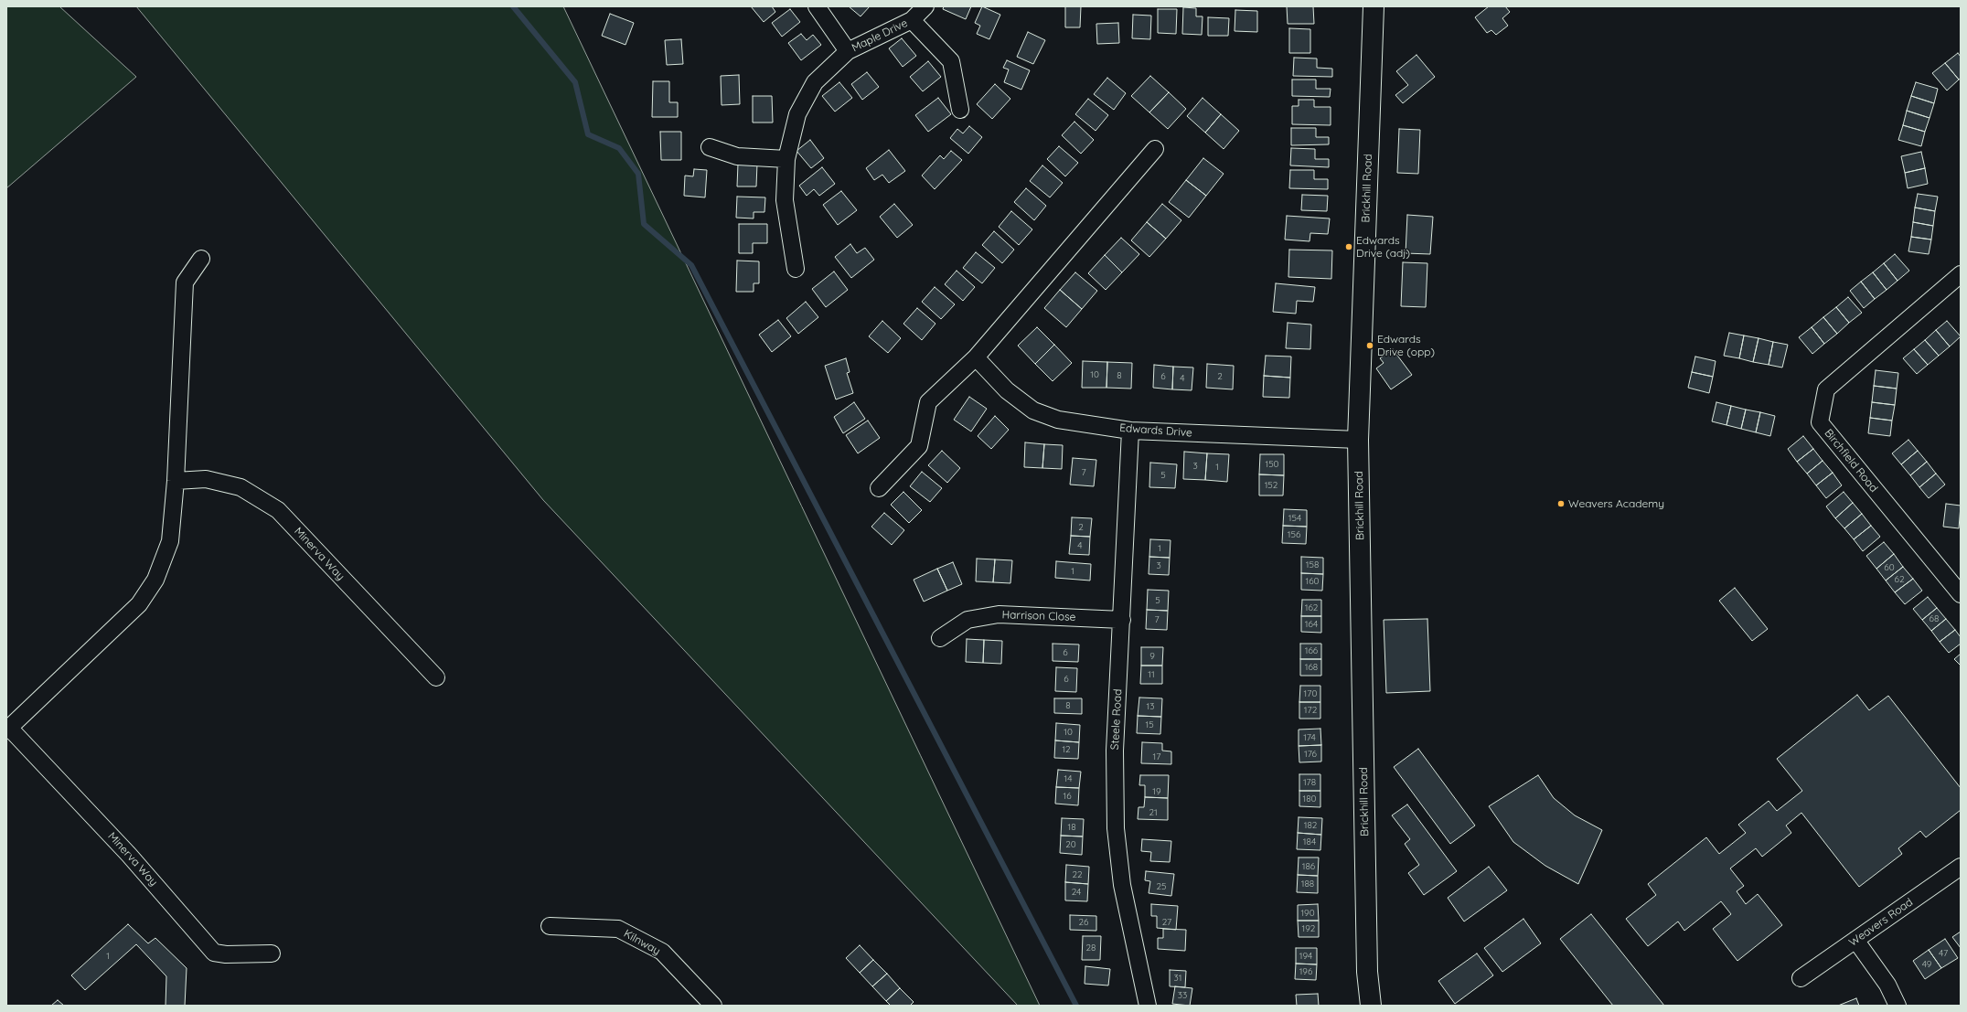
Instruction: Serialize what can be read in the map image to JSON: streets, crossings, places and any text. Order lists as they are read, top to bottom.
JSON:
{
  "streets": {
    "street": [
      "Maple Drive",
      "Brickhill Road",
      "Edwards Drive",
      "Birchfield Road",
      "Minerva Way",
      "Harrison Close",
      "Steele Road",
      "Weavers Road",
      "Kilnway"
    ]
  },
  "crossings": [
    ["Brickhill Road", "Edwards Drive"],
    ["Edwards Drive", "Steele Road"],
    ["Harrison Close", "Steele Road"]
  ],
  "places": ["Edwards Drive (adj)", "Edwards Drive (opp)", "Weavers Academy"],
  "house_numbers": [
    "10",
    "8",
    "6",
    "2",
    "4",
    "150",
    "3",
    "1",
    "7",
    "5",
    "152",
    "154",
    "2",
    "156",
    "4",
    "1",
    "158",
    "3",
    "60",
    "1",
    "62",
    "160",
    "5",
    "162",
    "68",
    "7",
    "164",
    "166",
    "6",
    "9",
    "168",
    "11",
    "6",
    "170",
    "8",
    "13",
    "172",
    "15",
    "10",
    "174",
    "12",
    "176",
    "17",
    "14",
    "178",
    "19",
    "16",
    "180",
    "21",
    "182",
    "18",
    "184",
    "20",
    "186",
    "22",
    "188",
    "25",
    "24",
    "190",
    "26",
    "27",
    "192",
    "28",
    "47",
    "1",
    "194",
    "49",
    "196",
    "31",
    "33"
  ]
}
